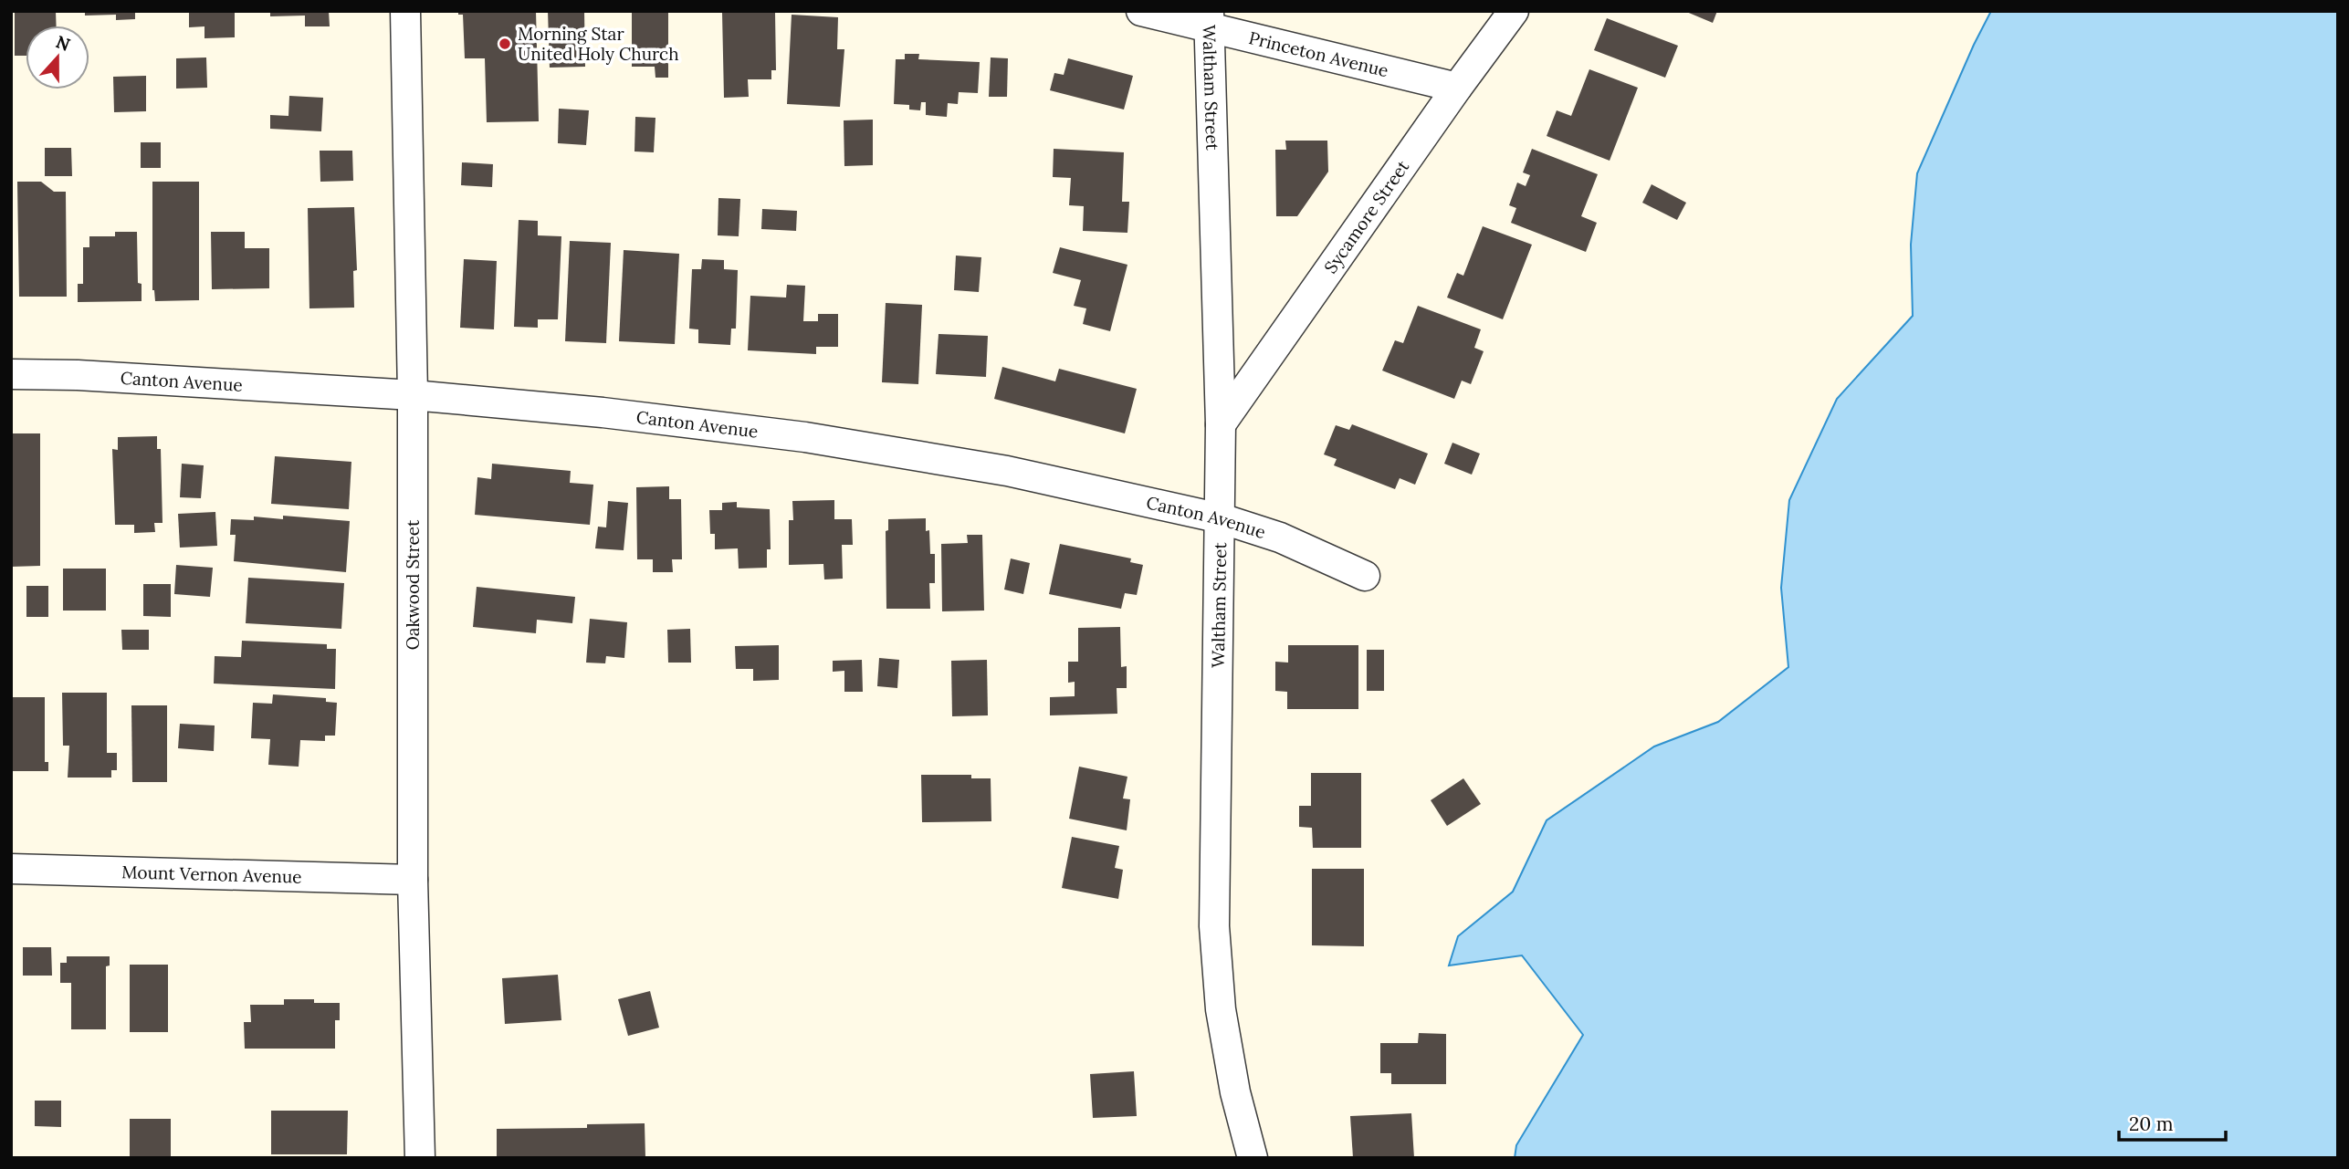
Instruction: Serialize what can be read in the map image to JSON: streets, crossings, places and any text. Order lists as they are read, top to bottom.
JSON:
{
  "streets": {
    "street": [
      "Princeton Avenue",
      "Waltham Street",
      "Sycamore Street",
      "Canton Avenue",
      "Oakwood Street",
      "Mount Vernon Avenue"
    ]
  },
  "crossings": [
    ["Princeton Avenue", "Waltham Street"],
    ["Princeton Avenue", "Sycamore Street"],
    ["Waltham Street", "Sycamore Street"],
    ["Waltham Street", "Canton Avenue"],
    ["Canton Avenue", "Oakwood Street"],
    ["Oakwood Street", "Mount Vernon Avenue"]
  ],
  "places": ["Morning Star United Holy Church"],
  "scale_bar": "20 m",
  "north": "top"
}
